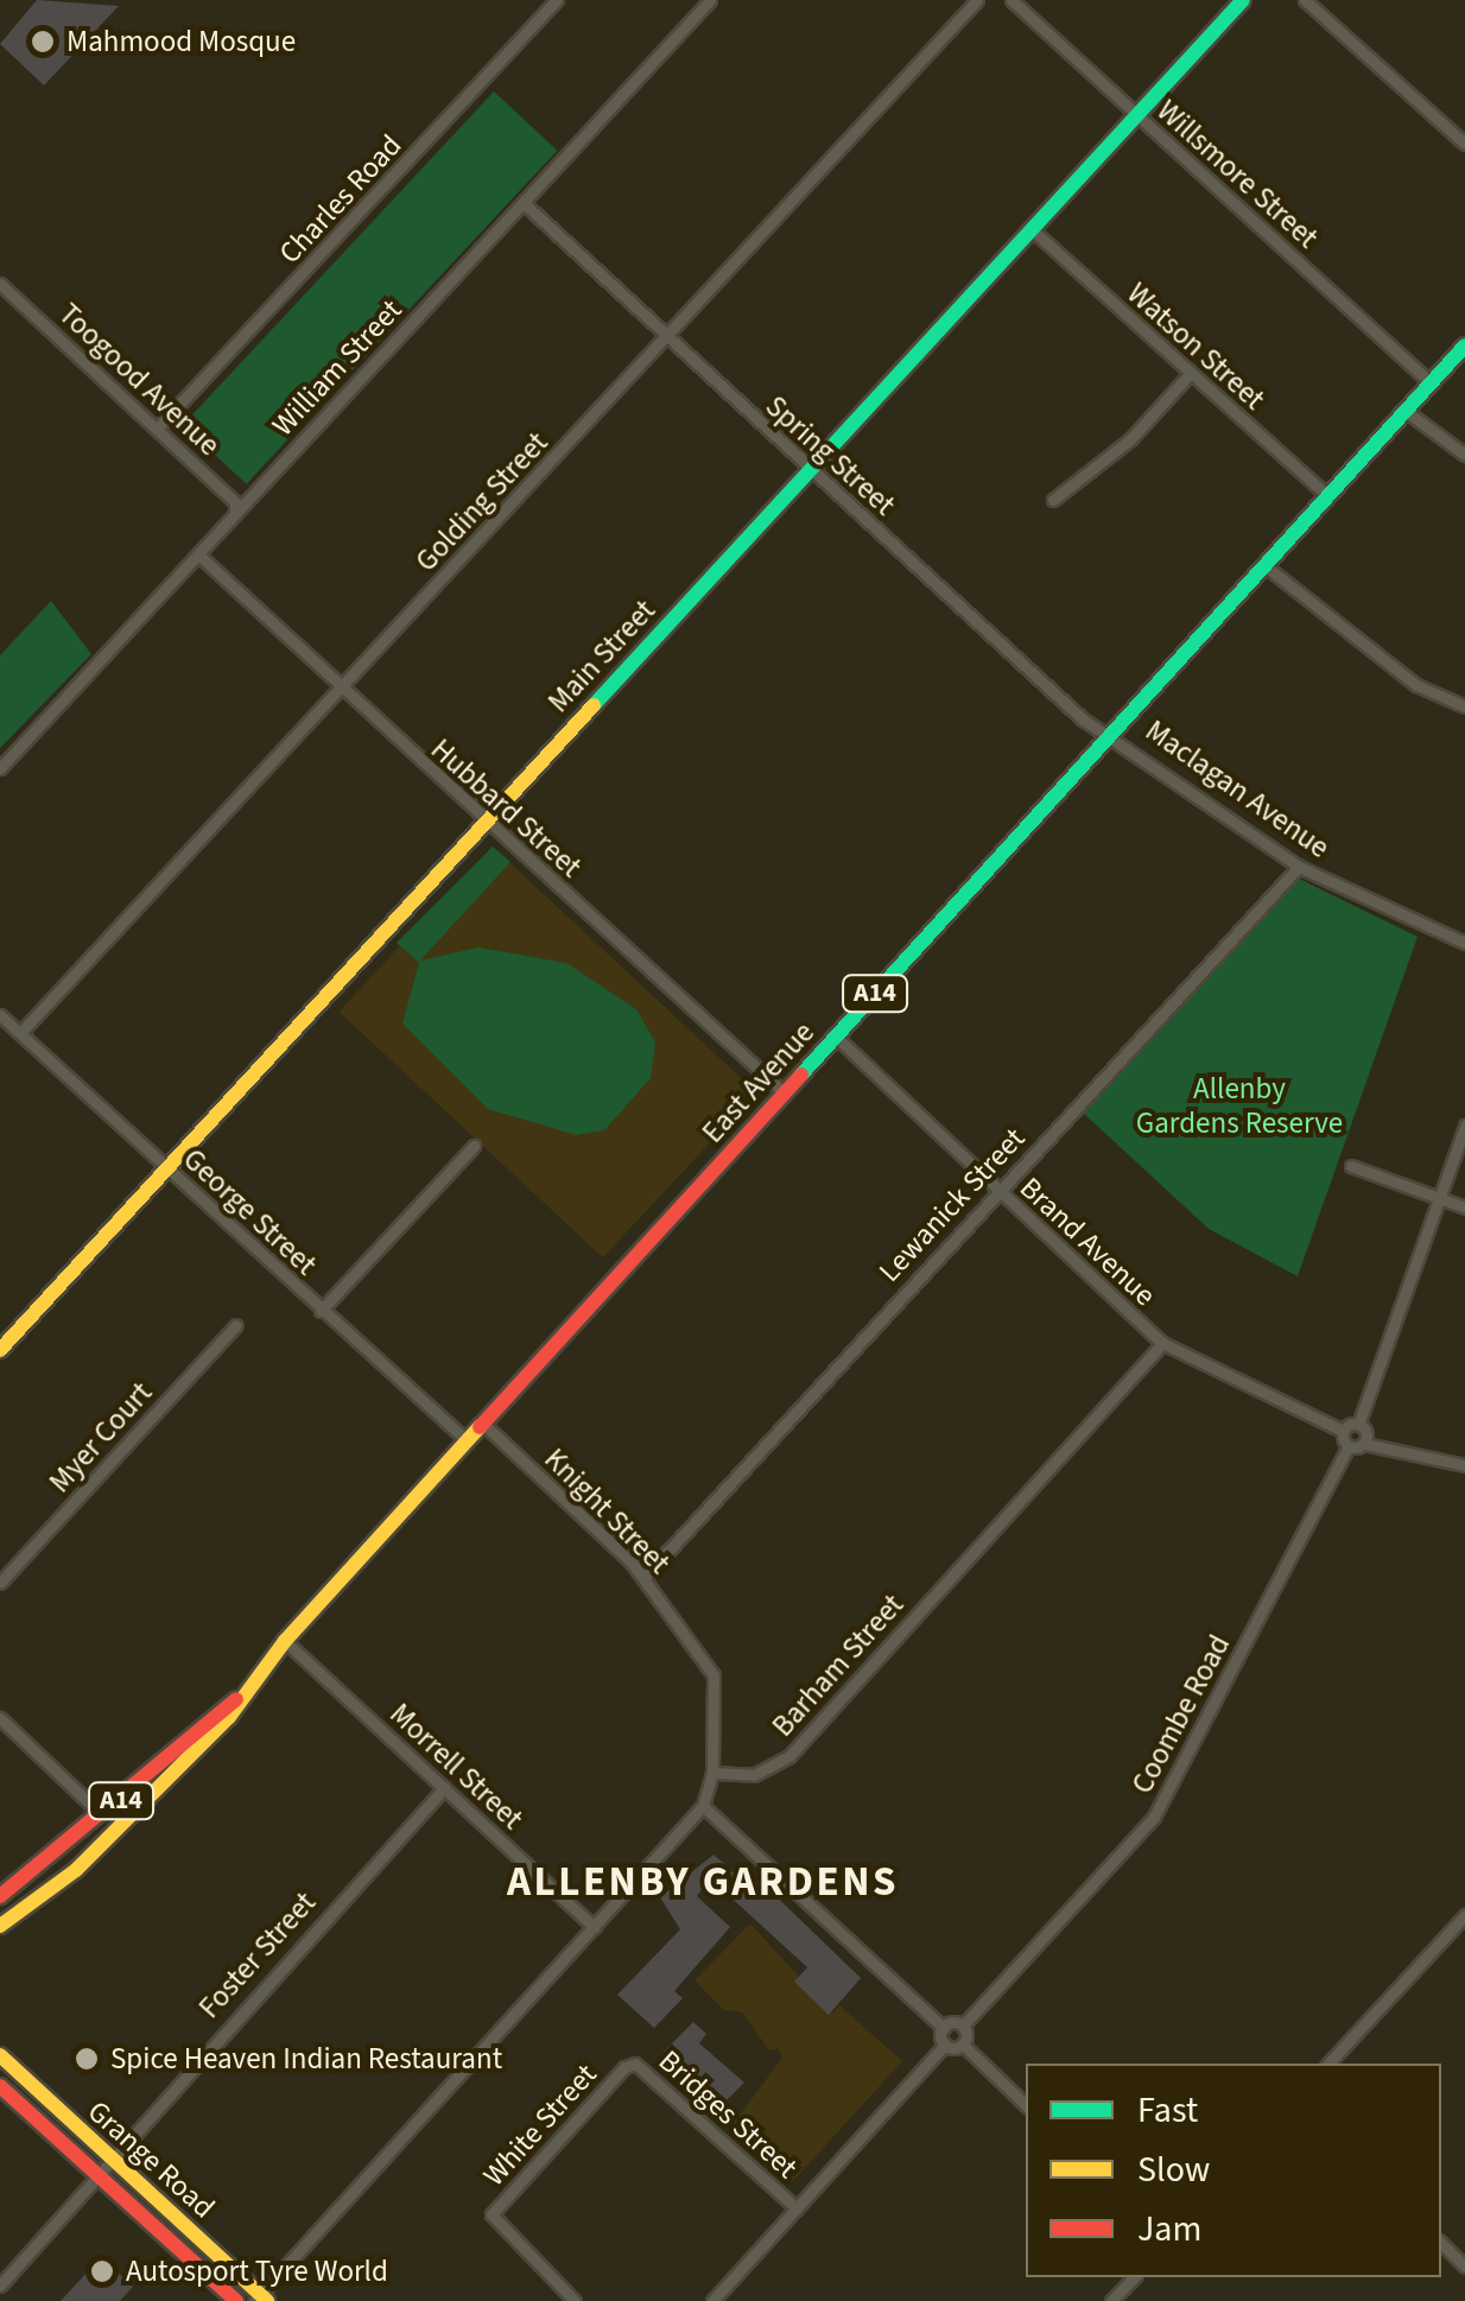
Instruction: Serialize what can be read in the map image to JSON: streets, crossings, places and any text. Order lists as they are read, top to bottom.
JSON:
{
  "streets": {
    "main road": [
      "Main Street",
      "A14",
      "East Avenue",
      "Grange Road"
    ],
    "street": [
      "Willsmore Street",
      "Charles Road",
      "Watson Street",
      "William Street",
      "Toogood Avenue",
      "Spring Street",
      "Golding Street",
      "Maclagan Avenue",
      "Hubbard Street",
      "Lewanick Street",
      "George Street",
      "Brand Avenue",
      "Myer Court",
      "Knight Street",
      "Barham Street",
      "Coombe Road",
      "Morrell Street",
      "Foster Street",
      "Bridges Street",
      "White Street"
    ]
  },
  "crossings": [
    ["Willsmore Street", "Main Street"],
    ["Willsmore Street", "East Avenue"],
    ["Charles Road", "Toogood Avenue"],
    ["Watson Street", "Main Street"],
    ["Watson Street", "East Avenue"],
    ["William Street", "Toogood Avenue"],
    ["William Street", "Spring Street"],
    ["William Street", "Hubbard Street"],
    ["Spring Street", "Golding Street"],
    ["Spring Street", "Main Street"],
    ["Spring Street", "Maclagan Avenue"],
    ["Spring Street", "East Avenue"],
    ["Golding Street", "Hubbard Street"],
    ["Golding Street", "George Street"],
    ["Main Street", "Hubbard Street"],
    ["Main Street", "George Street"],
    ["Maclagan Avenue", "East Avenue"],
    ["Maclagan Avenue", "Lewanick Street"],
    ["Hubbard Street", "East Avenue"],
    ["East Avenue", "George Street"],
    ["East Avenue", "Brand Avenue"],
    ["East Avenue", "Knight Street"],
    ["East Avenue", "Morrell Street"],
    ["Lewanick Street", "Brand Avenue"],
    ["Lewanick Street", "Knight Street"],
    ["Brand Avenue", "Barham Street"],
    ["Knight Street", "Barham Street"],
    ["Morrell Street", "Foster Street"],
    ["Foster Street", "Grange Road"],
    ["Bridges Street", "White Street"]
  ],
  "districts": ["ALLENBY GARDENS"],
  "parks": ["Allenby Gardens Reserve"],
  "places": ["Mahmood Mosque", "Spice Heaven Indian Restaurant", "Autosport Tyre World"],
  "legend": ["Fast", "Slow", "Jam"]
}
